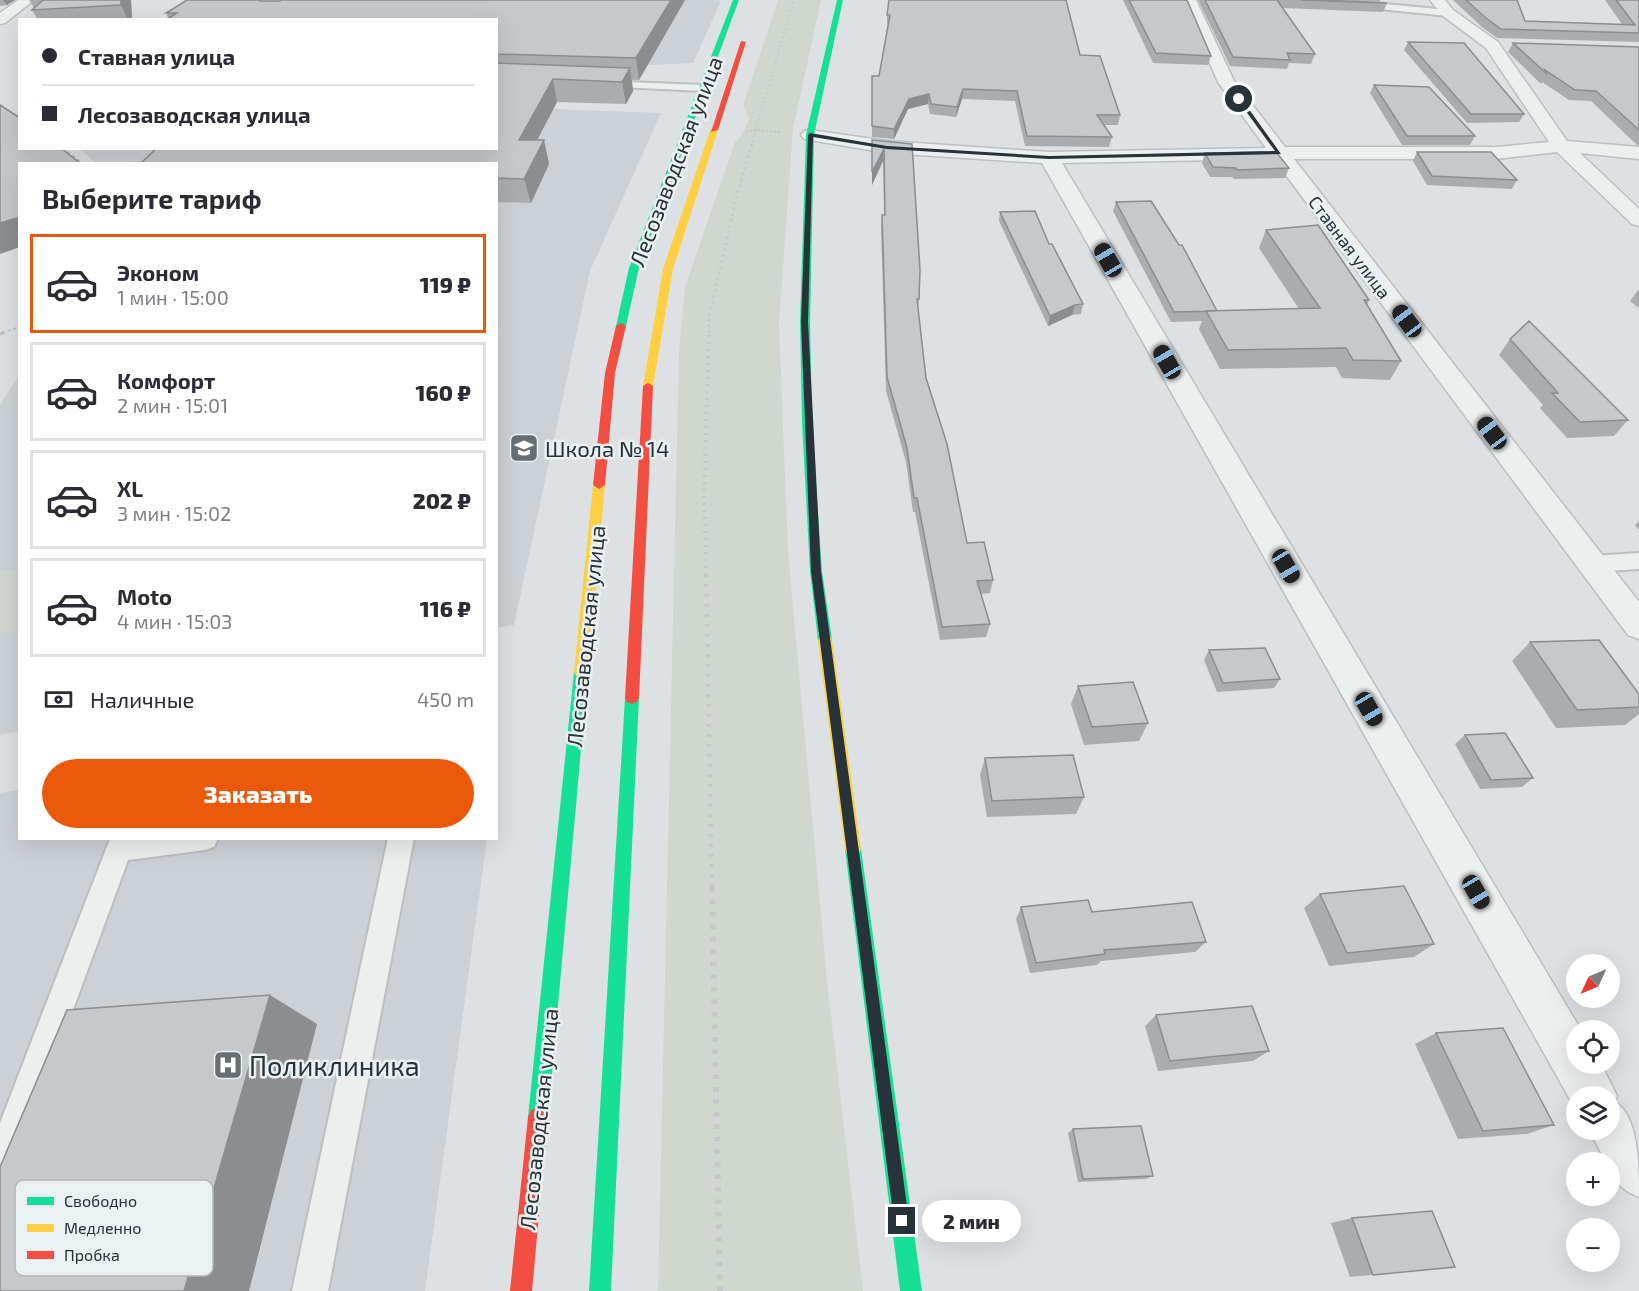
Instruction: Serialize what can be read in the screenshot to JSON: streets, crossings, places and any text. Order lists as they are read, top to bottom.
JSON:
{
  "streets": {
    "main road": ["Лесозаводская улица"],
    "street": ["Ставная улица"]
  },
  "places": {
    "school or university": ["Школа № 14"],
    "hospital": ["Поликлиника"]
  },
  "legend": ["Свободно", "Медленно", "Пробка"],
  "north": "bottom left",
  "page": {
    "banner": ["Ставная улица", "Лесозаводская улица"],
    "heading": "Выберите тариф",
    "list": [
      {
        "name": "Эконом",
        "note": "1 мин · 15:00",
        "value": "119 ₽"
      },
      {
        "name": "Комфорт",
        "note": "2 мин · 15:01",
        "value": "160 ₽"
      },
      {
        "name": "XL",
        "note": "3 мин · 15:02",
        "value": "202 ₽"
      },
      {
        "name": "Moto",
        "note": "4 мин · 15:03",
        "value": "116 ₽"
      }
    ],
    "pay": ["Наличные", "450 m"],
    "buttons": "Заказать",
    "map_buttons": ["+", "−"],
    "bubble": "2 мин"
  }
}
